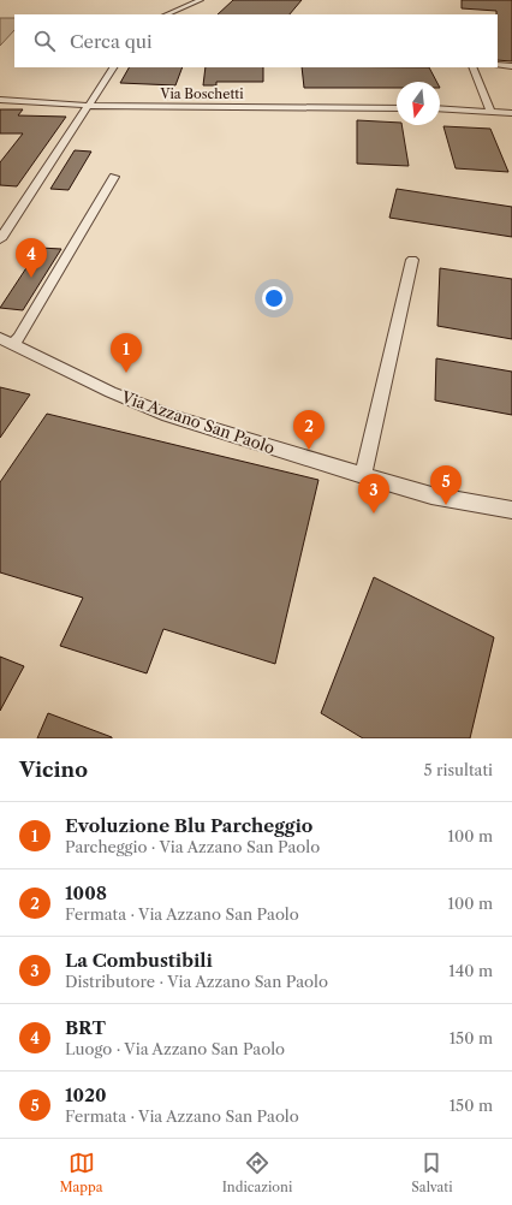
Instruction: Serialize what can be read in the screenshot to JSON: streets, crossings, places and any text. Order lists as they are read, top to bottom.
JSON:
{
  "streets": {
    "street": ["Via Boschetti", "Via Azzano San Paolo"]
  },
  "north": "bottom",
  "page": {
    "search": "Cerca qui",
    "pins": [
      "4",
      "1",
      "2",
      "5",
      "3"
    ],
    "heading": ["Vicino", "5 risultati"],
    "list": [
      {
        "mark": "1",
        "name": "Evoluzione Blu Parcheggio",
        "note": "Parcheggio · Via Azzano San Paolo",
        "value": "100 m"
      },
      {
        "mark": "2",
        "name": "1008",
        "note": "Fermata · Via Azzano San Paolo",
        "value": "100 m"
      },
      {
        "mark": "3",
        "name": "La Combustibili",
        "note": "Distributore · Via Azzano San Paolo",
        "value": "140 m"
      },
      {
        "mark": "4",
        "name": "BRT",
        "note": "Luogo · Via Azzano San Paolo",
        "value": "150 m"
      },
      {
        "mark": "5",
        "name": "1020",
        "note": "Fermata · Via Azzano San Paolo",
        "value": "150 m"
      }
    ],
    "nav": ["Mappa", "Indicazioni", "Salvati"]
  }
}
